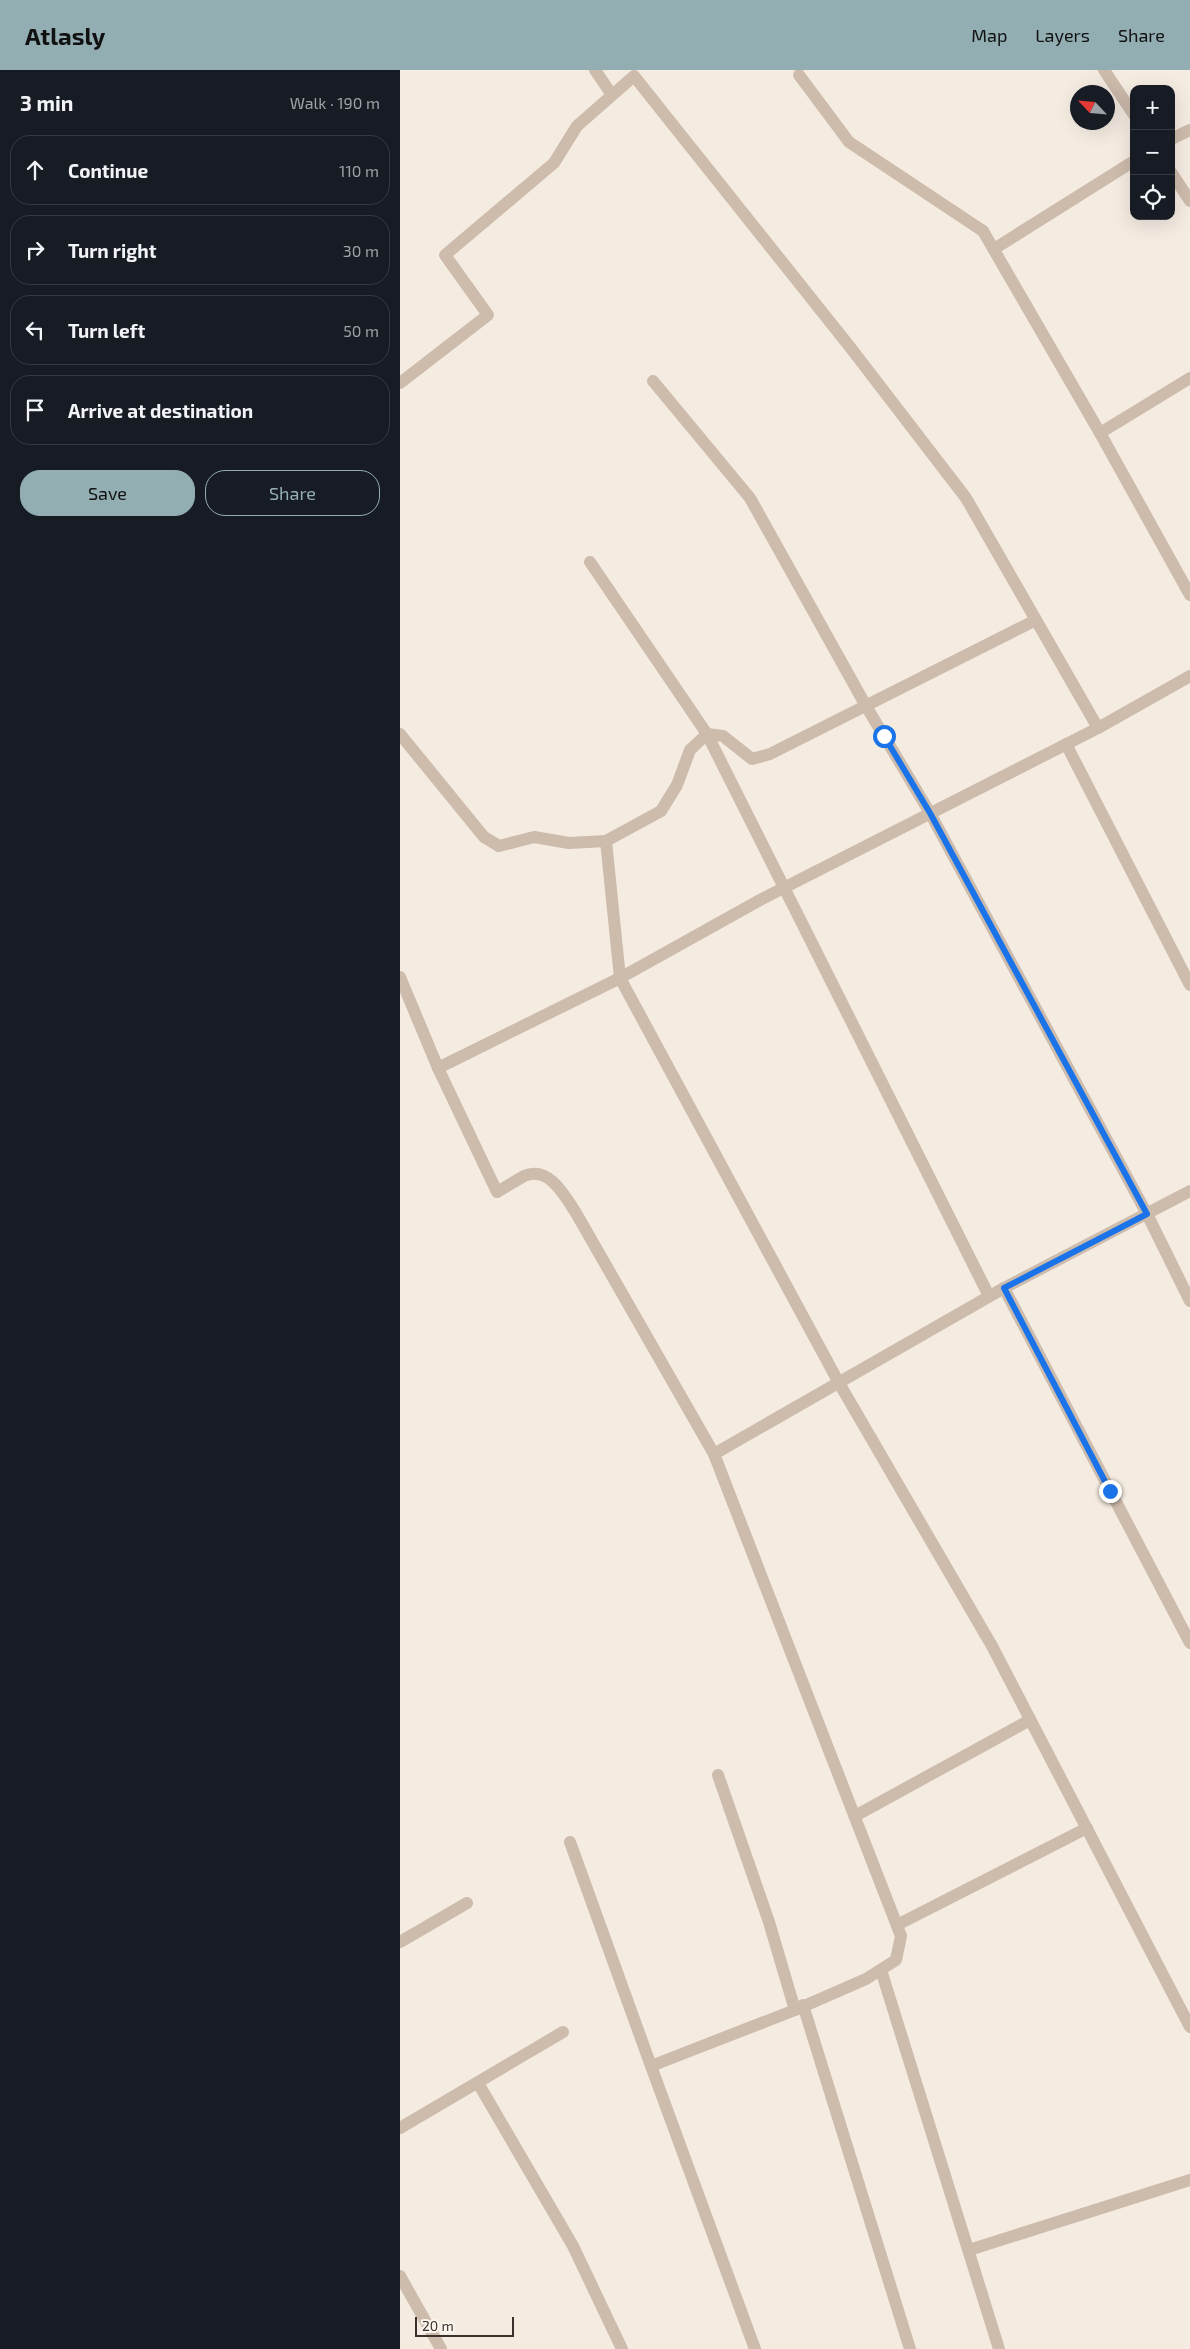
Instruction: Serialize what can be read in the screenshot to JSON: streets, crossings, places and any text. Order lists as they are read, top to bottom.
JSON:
{
  "scale_bar": "20 m",
  "north": "top left",
  "page": {
    "header": "Atlasly",
    "nav": ["Map", "Layers", "Share"],
    "heading": ["3 min", "Walk · 190 m"],
    "map_buttons": ["+", "−"],
    "list": [
      ["Continue", "110 m"],
      ["Turn right", "30 m"],
      ["Turn left", "50 m"],
      "Arrive at destination"
    ],
    "buttons": ["Save", "Share"],
    "scale": "20 m"
  }
}
